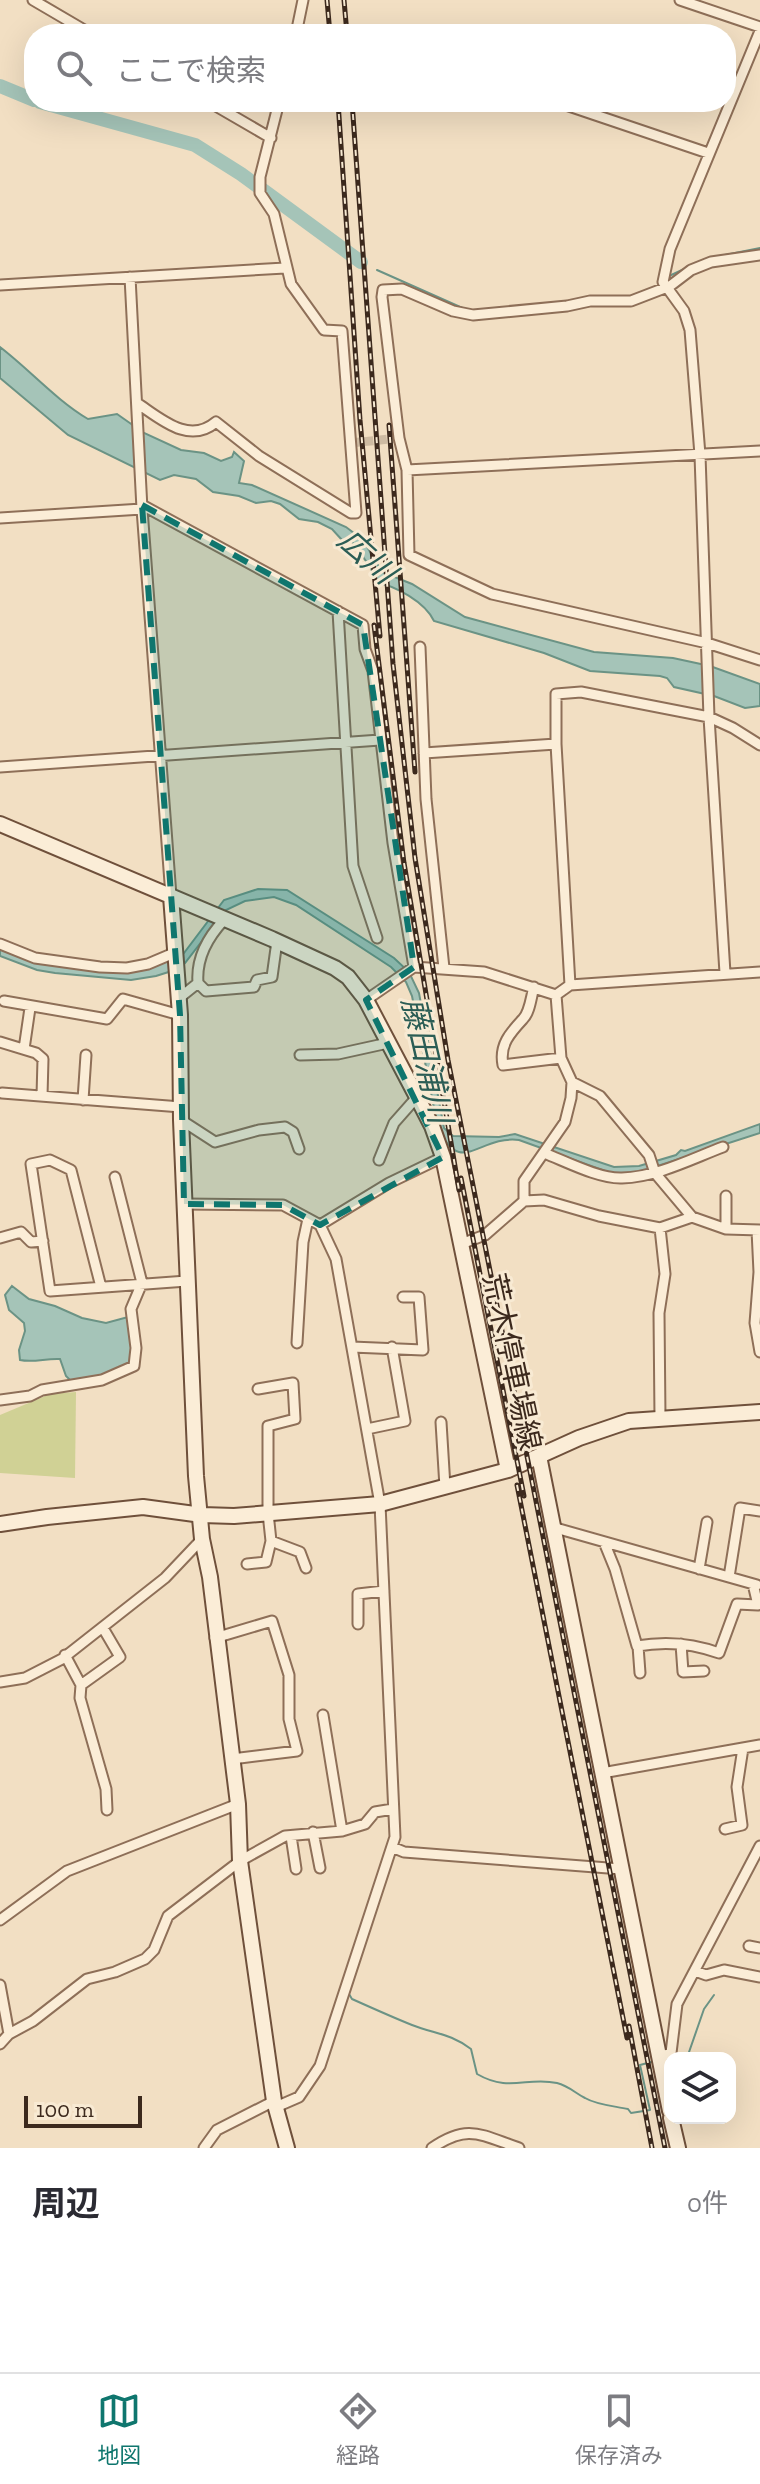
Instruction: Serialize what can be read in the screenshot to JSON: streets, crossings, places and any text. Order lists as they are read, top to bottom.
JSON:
{
  "streets": {
    "main road": ["荒木停車場線"]
  },
  "water": ["広川", "藤田浦川"],
  "scale_bar": "100 m",
  "page": {
    "search": "ここで検索",
    "scale": "100 m",
    "heading": ["周辺", "0件"],
    "nav": ["地図", "経路", "保存済み"]
  }
}
